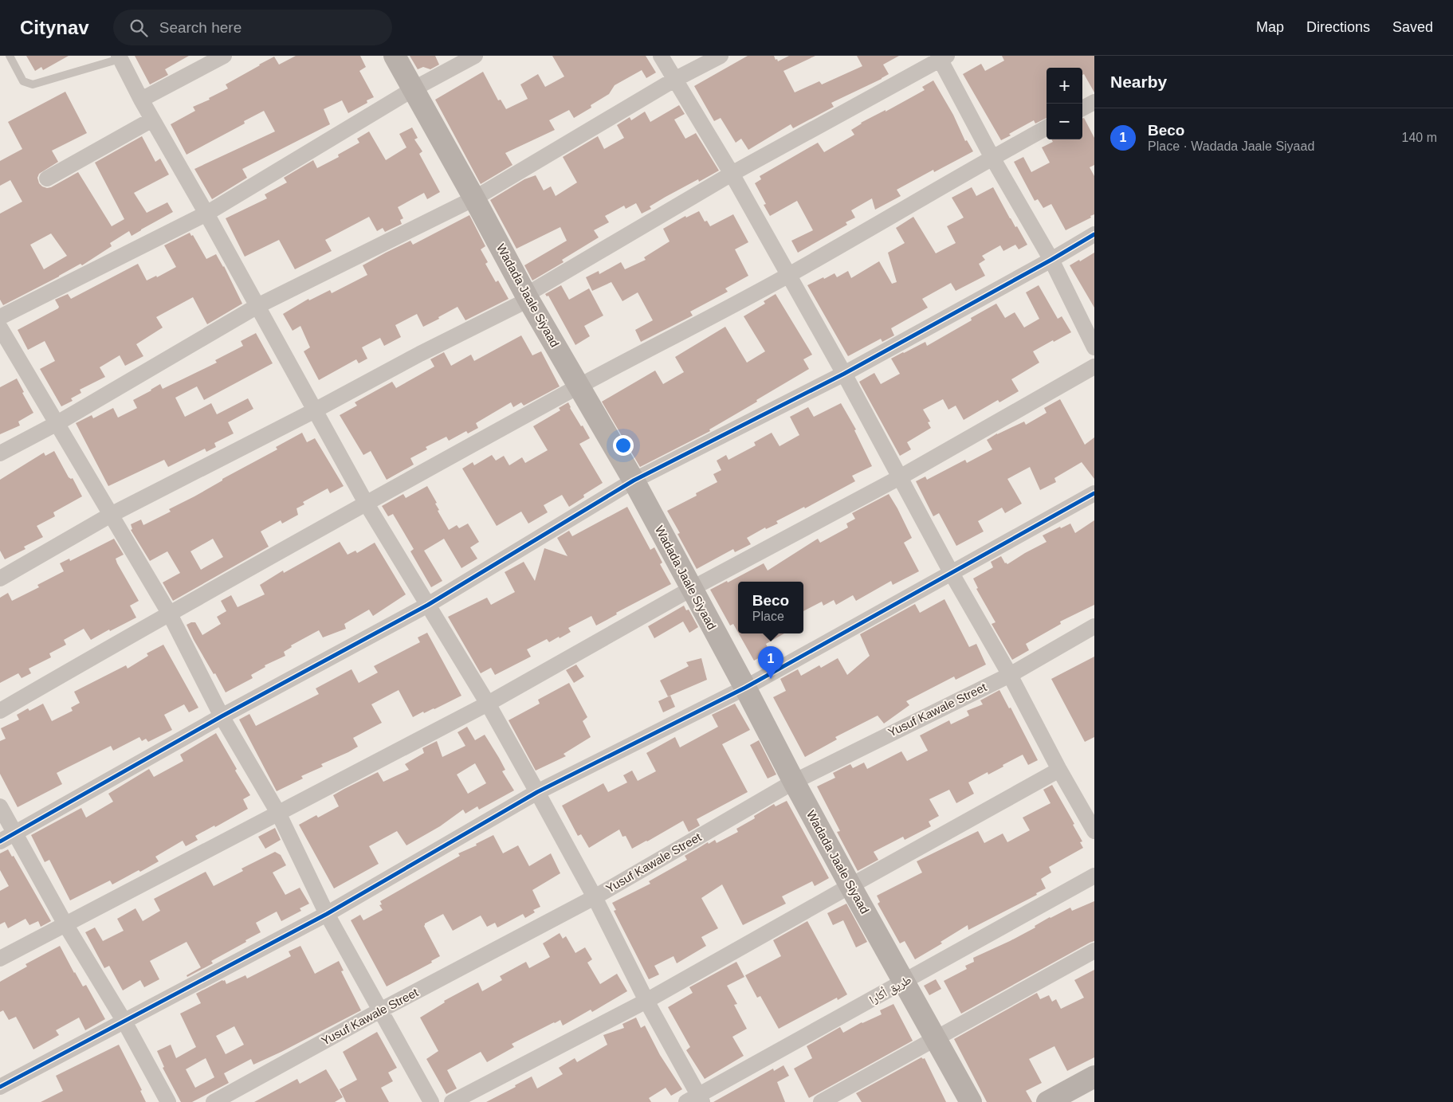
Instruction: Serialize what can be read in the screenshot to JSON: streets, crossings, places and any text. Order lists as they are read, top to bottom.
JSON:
{
  "streets": {
    "main road": ["Wadada Jaale Siyaad"],
    "street": ["Yusuf Kawale Street", "طريق أكارا"]
  },
  "crossings": [
    ["Wadada Jaale Siyaad", "Yusuf Kawale Street"],
    ["Wadada Jaale Siyaad", "طريق أكارا"]
  ],
  "page": {
    "header": "Citynav",
    "search": "Search here",
    "nav": ["Map", "Directions", "Saved"],
    "heading": "Nearby",
    "map_buttons": ["+", "−"],
    "list": [
      {
        "mark": "1",
        "name": "Beco",
        "note": "Place · Wadada Jaale Siyaad",
        "value": "140 m"
      }
    ],
    "popup": ["Beco", "Place"],
    "pins": "1"
  }
}
